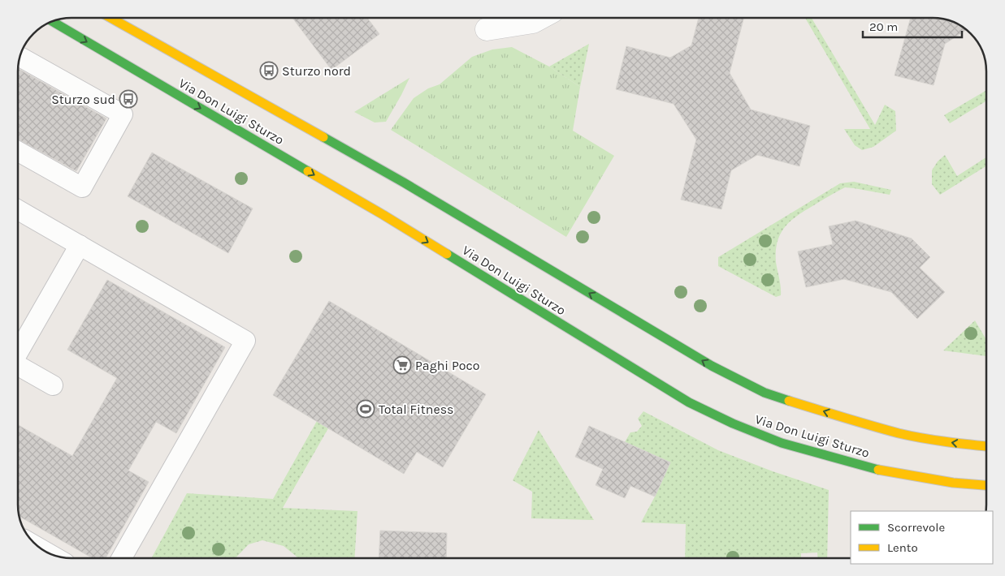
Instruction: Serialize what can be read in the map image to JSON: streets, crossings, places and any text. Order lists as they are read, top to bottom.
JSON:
{
  "streets": {
    "street": ["Via Don Luigi Sturzo"]
  },
  "places": {
    "bus stop": ["Sturzo nord", "Sturzo sud"],
    "supermarket": ["Paghi Poco"],
    "sports": ["Total Fitness"]
  },
  "legend": ["Scorrevole", "Lento"],
  "scale_bar": "20 m"
}
